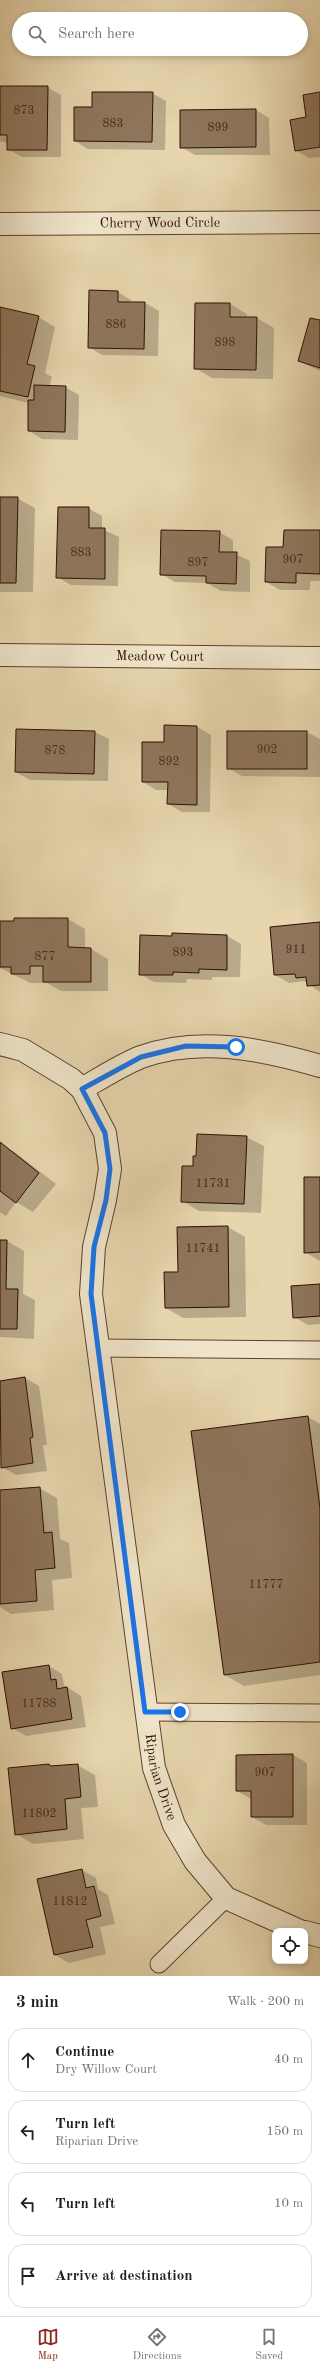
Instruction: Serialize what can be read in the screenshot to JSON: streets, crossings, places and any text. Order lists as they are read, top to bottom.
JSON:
{
  "streets": {
    "street": ["Cherry Wood Circle", "Meadow Court", "Riparian Drive"]
  },
  "house_numbers": [
    "873",
    "883",
    "899",
    "886",
    "898",
    "883",
    "907",
    "897",
    "902",
    "878",
    "892",
    "911",
    "893",
    "877",
    "11731",
    "11741",
    "11777",
    "11788",
    "907",
    "11802",
    "11812"
  ],
  "page": {
    "search": "Search here",
    "heading": ["3 min", "Walk · 200 m"],
    "list": [
      ["Continue", "Dry Willow Court", "40 m"],
      ["Turn left", "Riparian Drive", "150 m"],
      ["Turn left", "10 m"],
      "Arrive at destination"
    ],
    "nav": ["Map", "Directions", "Saved"]
  }
}
